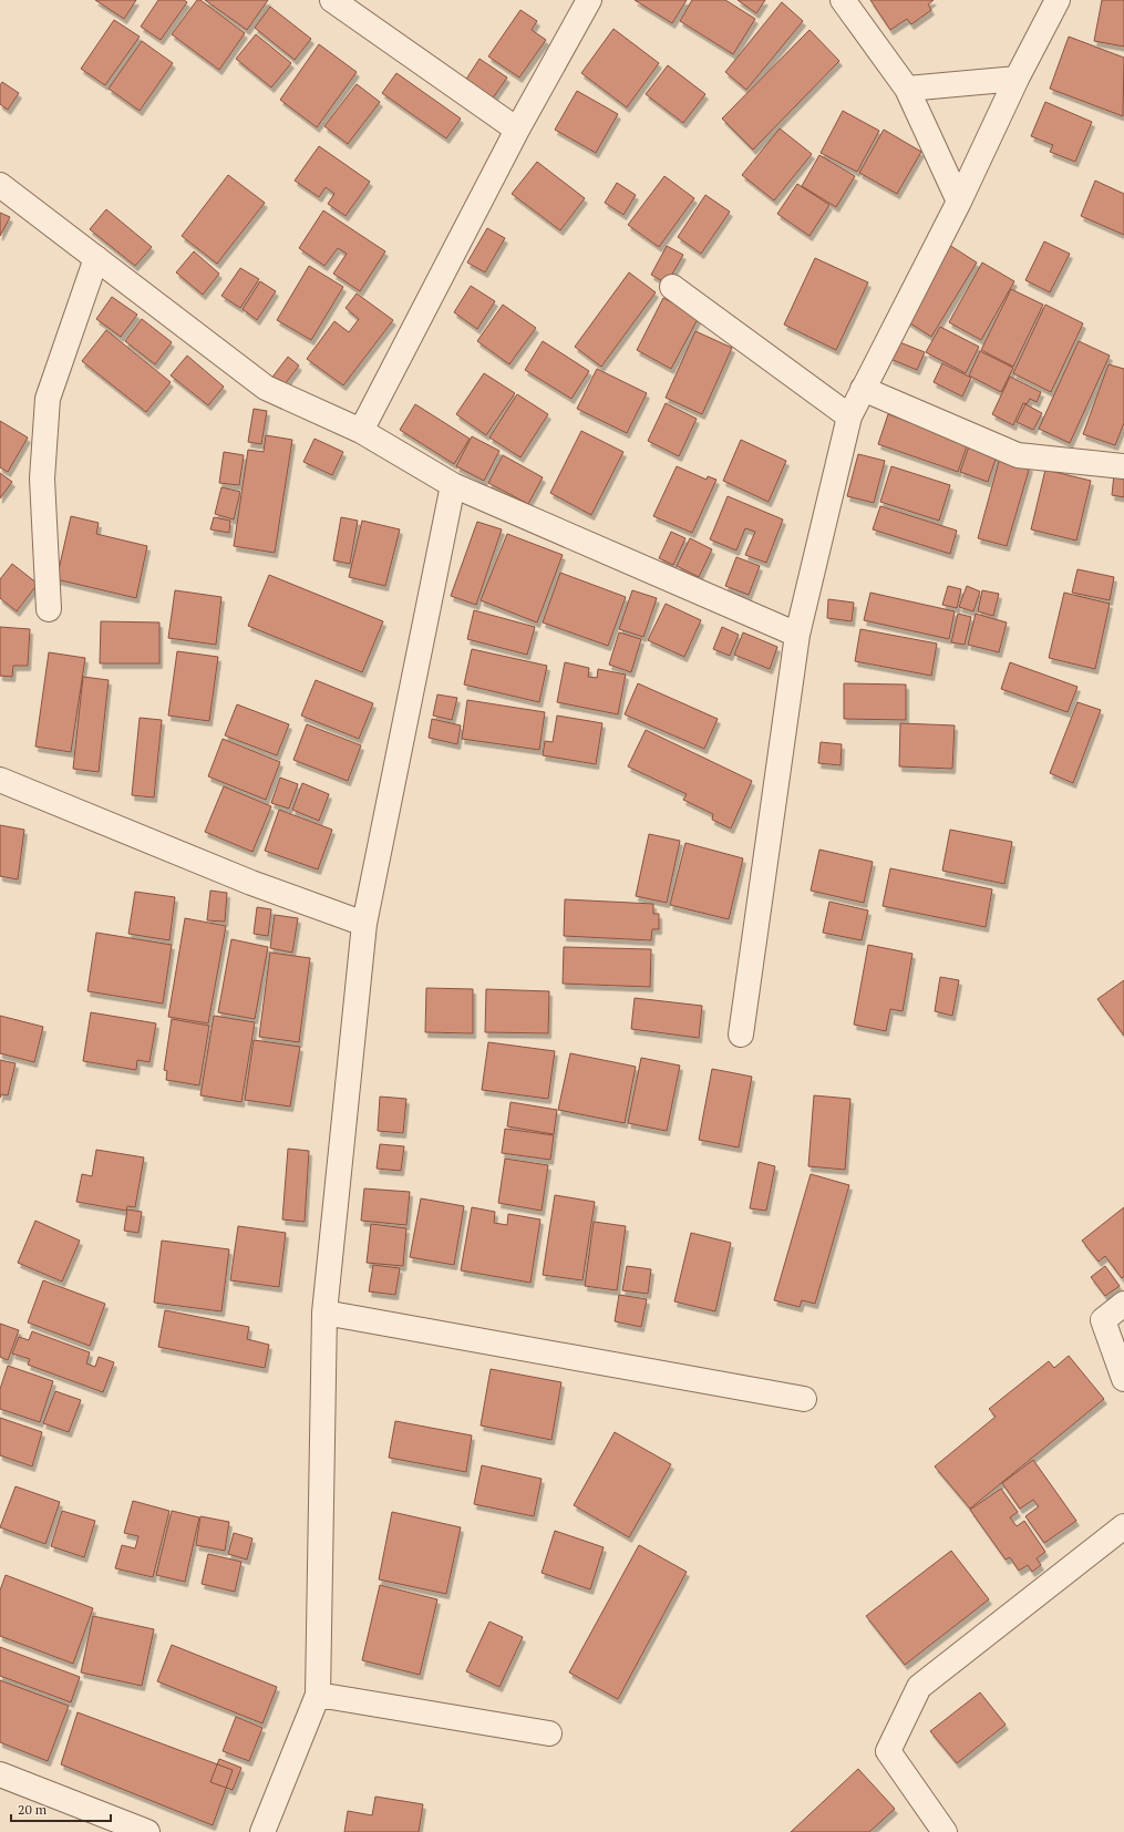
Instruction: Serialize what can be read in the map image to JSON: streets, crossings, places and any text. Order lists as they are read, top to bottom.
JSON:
{
  "scale_bar": "20 m"
}
